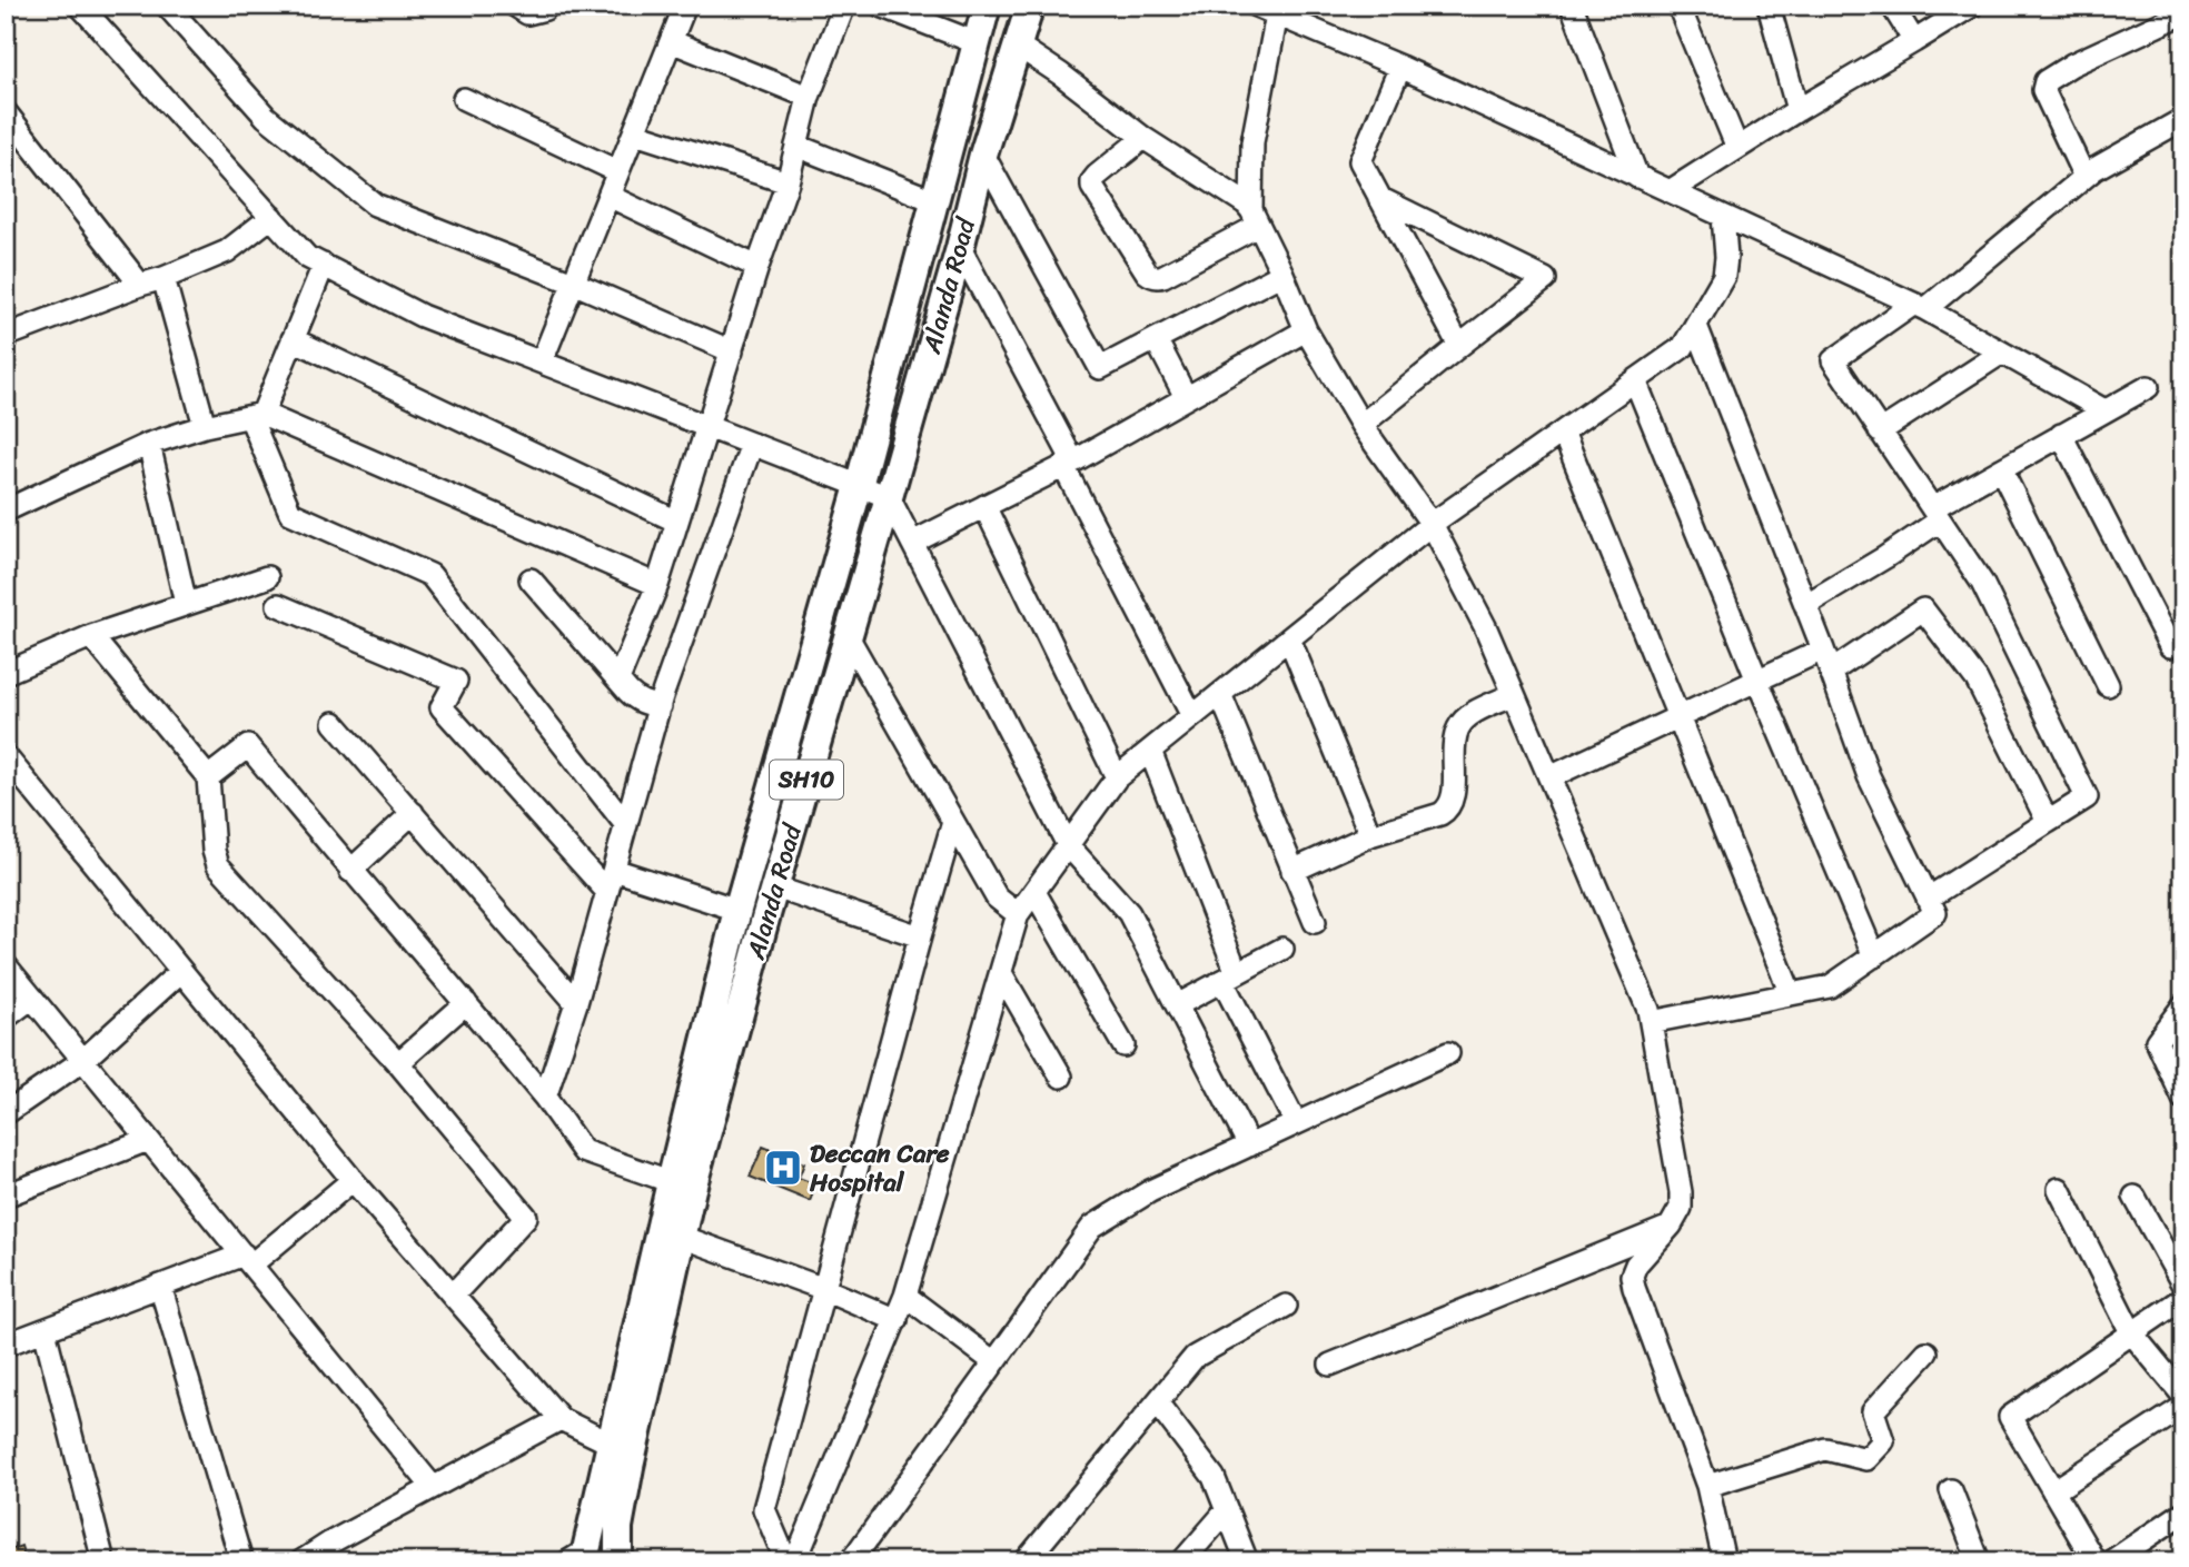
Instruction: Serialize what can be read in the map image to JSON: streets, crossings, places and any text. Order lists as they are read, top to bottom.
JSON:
{
  "streets": {
    "main road": ["Alanda Road", "SH10"]
  },
  "places": {
    "hospital": ["Deccan Care Hospital"]
  }
}
